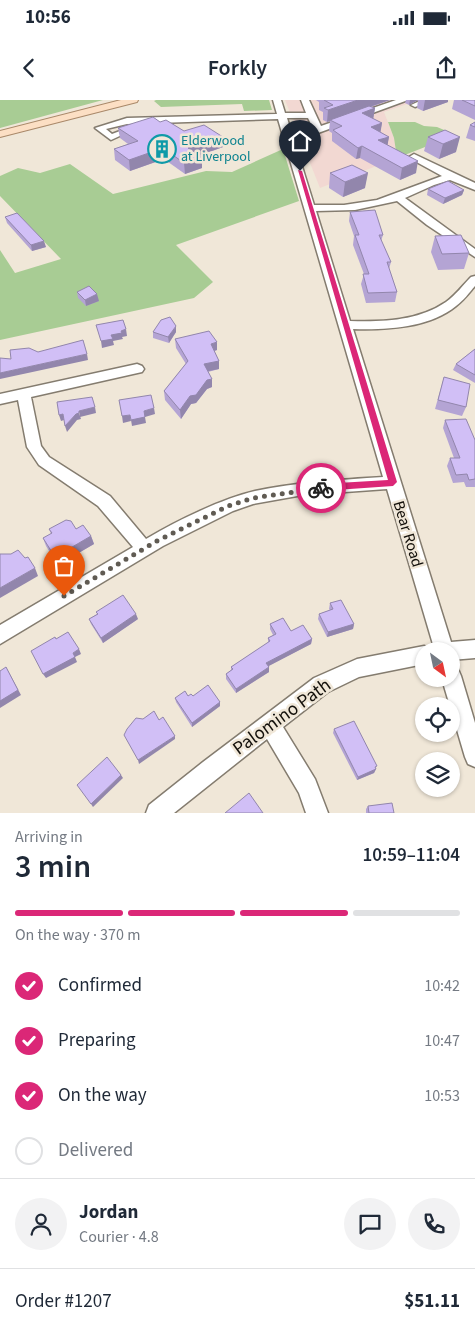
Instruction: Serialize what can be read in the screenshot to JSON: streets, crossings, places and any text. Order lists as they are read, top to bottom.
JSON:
{
  "streets": {
    "street": ["Bear Road", "Palomino Path"]
  },
  "places": {
    "building": ["Elderwood at Liverpool"]
  },
  "north": "bottom right",
  "page": {
    "status": "10:56",
    "header": "Forkly",
    "heading": ["3 min", "Arriving in", "10:59–11:04"],
    "panel": [
      "Jordan",
      "Courier · 4.8",
      "Order #1207",
      "$51.11"
    ],
    "bar": "On the way · 370 m",
    "list": [
      ["Confirmed", "10:42"],
      ["Preparing", "10:47"],
      ["On the way", "10:53"],
      "Delivered"
    ]
  }
}
